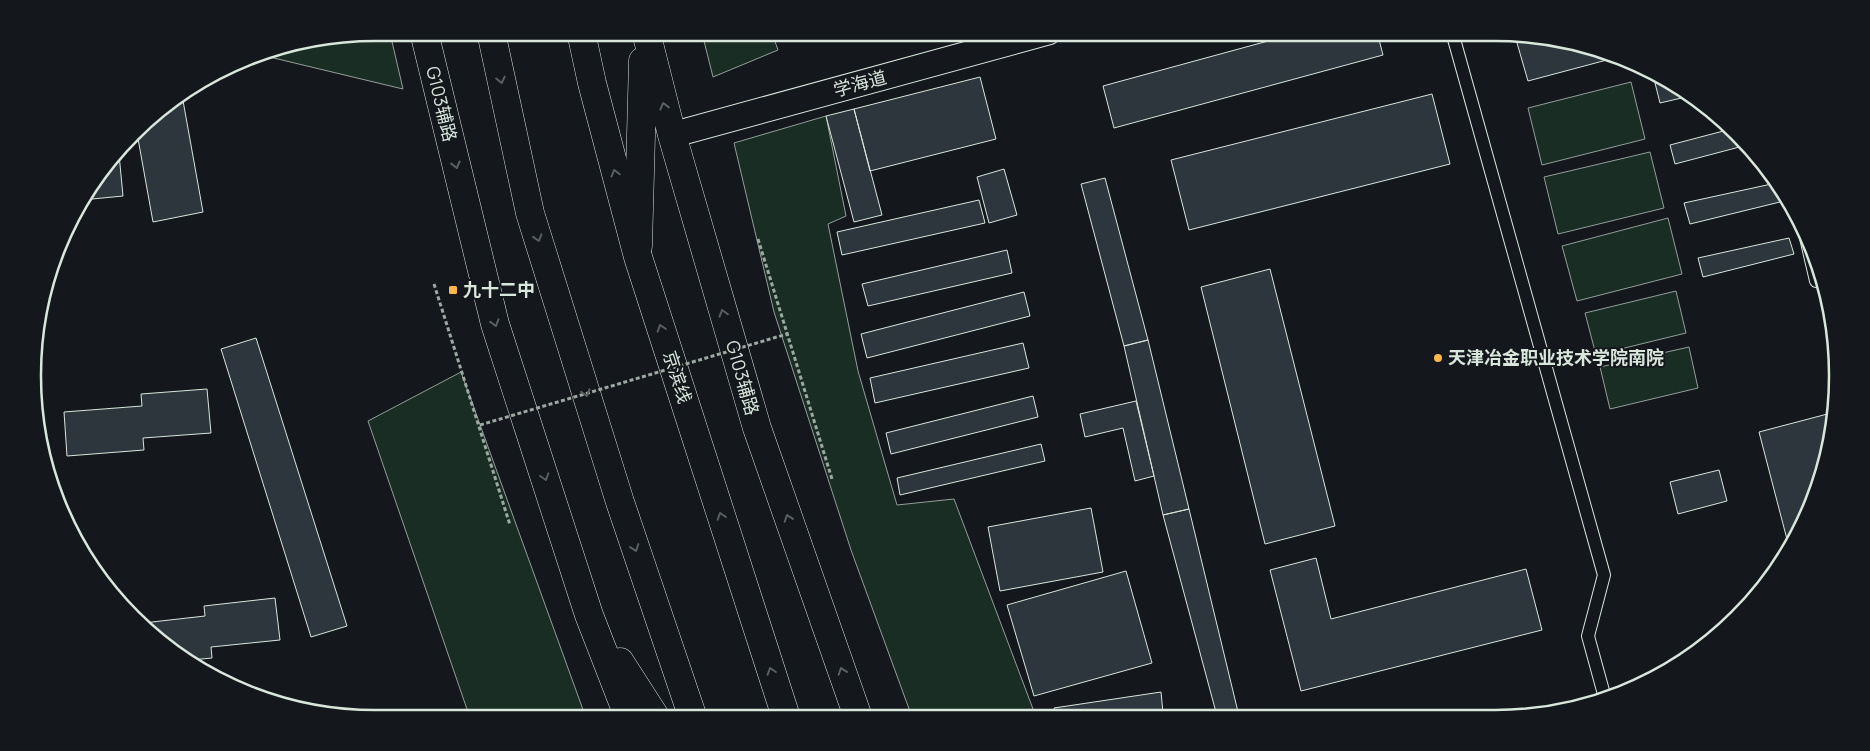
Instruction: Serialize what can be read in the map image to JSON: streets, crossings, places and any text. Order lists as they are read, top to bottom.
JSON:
{
  "streets": {
    "main road": ["G103辅路", "京滨线"],
    "street": ["学海道"]
  },
  "crossings": [
    ["学海道", "G103辅路"]
  ],
  "places": {
    "transit": ["九十二中"],
    "other": ["天津冶金职业技术学院南院"]
  }
}
